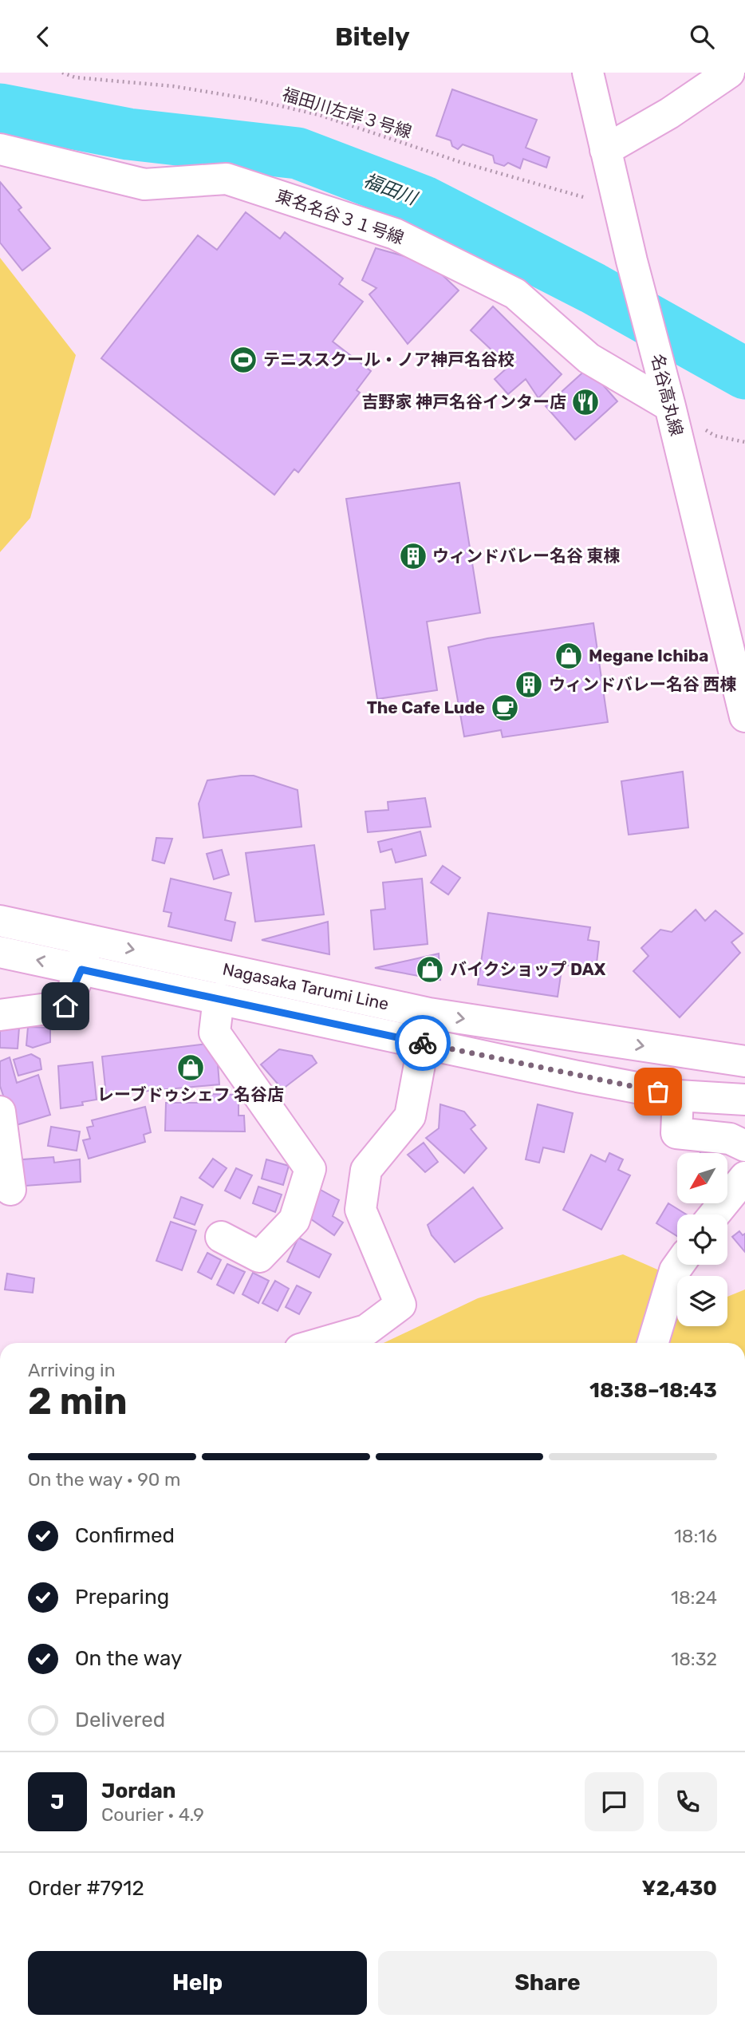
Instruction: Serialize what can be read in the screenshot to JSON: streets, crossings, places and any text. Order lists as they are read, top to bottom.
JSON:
{
  "streets": {
    "street": ["東名名谷３１号線", "名谷高丸線", "Nagasaka Tarumi Line"],
    "path": ["福田川左岸３号線"]
  },
  "crossings": [
    ["福田川左岸３号線", "名谷高丸線"],
    ["東名名谷３１号線", "名谷高丸線"]
  ],
  "water": ["福田川"],
  "places": {
    "sports": ["テニススクール・ノア神戸名谷校"],
    "restaurant": ["吉野家 神戸名谷インター店"],
    "building": ["ウィンドバレー名谷 東棟", "ウィンドバレー名谷 西棟"],
    "shop": ["Megane Ichiba", "バイクショップ DAX", "レーブドゥシェフ 名谷店"],
    "cafe": ["The Cafe Lude"]
  },
  "north": "bottom left",
  "page": {
    "header": "Bitely",
    "heading": ["2 min", "Arriving in", "18:38–18:43"],
    "panel": [
      "Jordan",
      "Courier · 4.9",
      "Order #7912",
      "¥2,430"
    ],
    "bar": "On the way · 90 m",
    "list": [
      ["Confirmed", "18:16"],
      ["Preparing", "18:24"],
      ["On the way", "18:32"],
      "Delivered"
    ],
    "round": "J",
    "buttons": ["Help", "Share"]
  }
}
